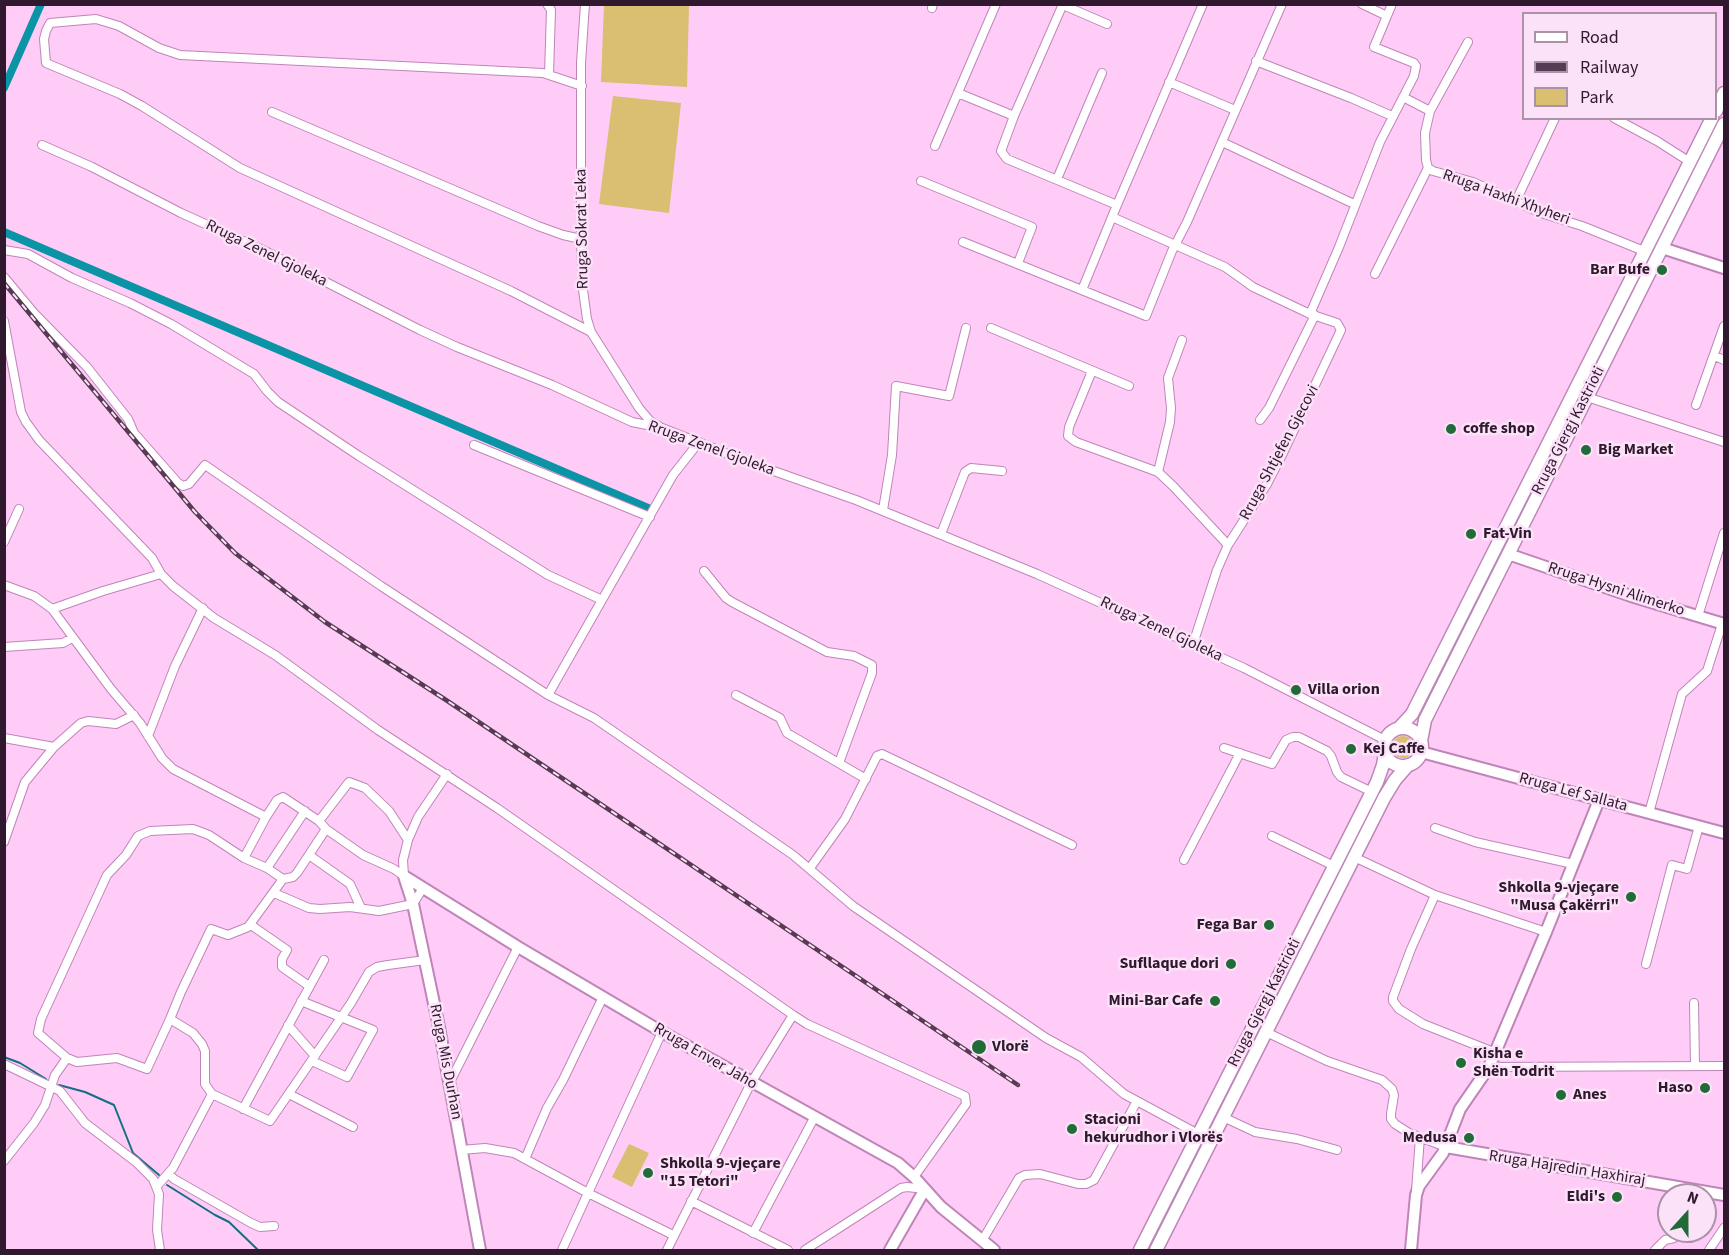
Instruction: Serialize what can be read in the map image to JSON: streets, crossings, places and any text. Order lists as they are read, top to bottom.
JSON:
{
  "streets": {
    "main road": ["Rruga Gjergj Kastrioti"],
    "street": [
      "Rruga Haxhi Xhyheri",
      "Rruga Sokrat Leka",
      "Rruga Zenel Gjoleka",
      "Rruga Shtjefen Gjecovi",
      "Rruga Hysni Alimerko",
      "Rruga Lef Sallata",
      "Rruga Enver Jaho",
      "Rruga Mis Durhan",
      "Rruga Hajredin Haxhiraj"
    ]
  },
  "crossings": [
    ["Rruga Haxhi Xhyheri", "Rruga Gjergj Kastrioti"],
    ["Rruga Sokrat Leka", "Rruga Zenel Gjoleka"],
    ["Rruga Zenel Gjoleka", "Rruga Gjergj Kastrioti"],
    ["Rruga Zenel Gjoleka", "Rruga Shtjefen Gjecovi"],
    ["Rruga Zenel Gjoleka", "Rruga Lef Sallata"],
    ["Rruga Gjergj Kastrioti", "Rruga Hysni Alimerko"],
    ["Rruga Gjergj Kastrioti", "Rruga Lef Sallata"],
    ["Rruga Enver Jaho", "Rruga Mis Durhan"]
  ],
  "places": [
    "Bar Bufe",
    "coffe shop",
    "Big Market",
    "Fat-Vin",
    "Villa orion",
    "Kej Caffe",
    "Shkolla 9-vjeçare \"Musa Çakërri\"",
    "Fega Bar",
    "Sufllaque dori",
    "Mini-Bar Cafe",
    "Vlorë",
    "Kisha e Shën Todrit",
    "Haso",
    "Anes",
    "Stacioni hekurudhor i Vlorës",
    "Medusa",
    "Shkolla 9-vjeçare \"15 Tetori\"",
    "Eldi's"
  ],
  "legend": ["Road", "Railway", "Park"],
  "north": "top"
}
